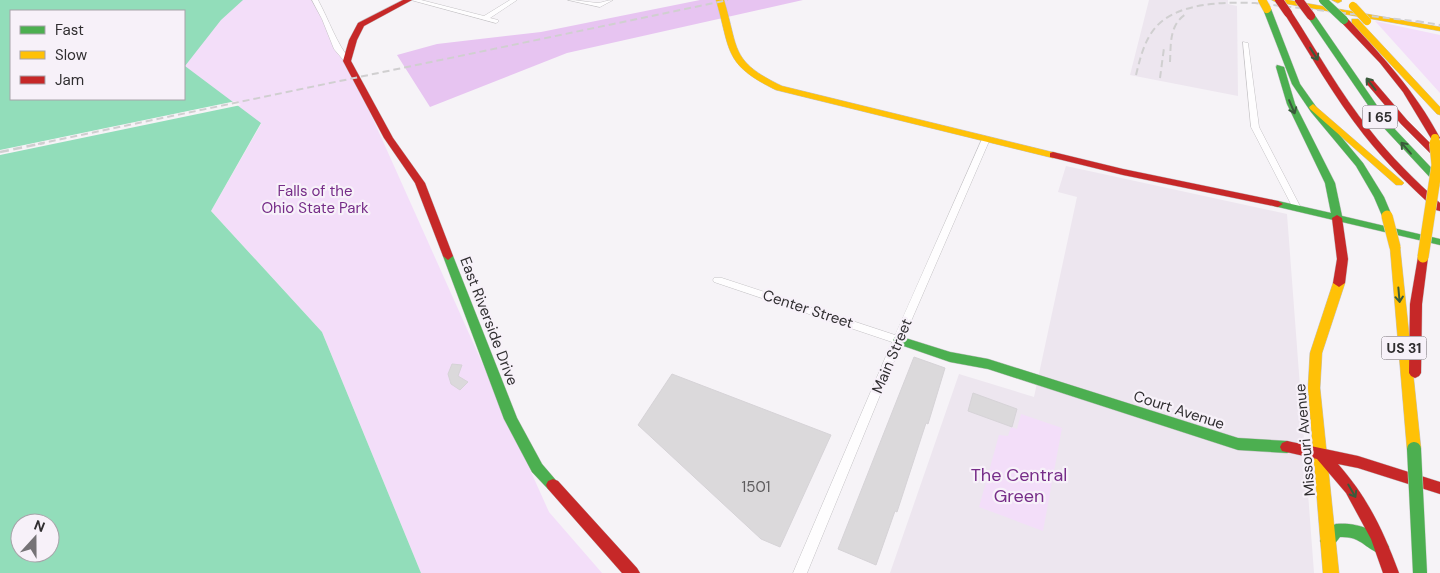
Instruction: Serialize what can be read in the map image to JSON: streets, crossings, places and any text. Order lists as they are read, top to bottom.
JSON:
{
  "streets": {
    "main road": [
      "I 65",
      "East Riverside Drive",
      "US 31",
      "Court Avenue",
      "Missouri Avenue"
    ],
    "street": ["Center Street", "Main Street"]
  },
  "crossings": [
    ["Center Street", "Main Street"],
    ["Center Street", "Court Avenue"],
    ["US 31", "Missouri Avenue"],
    ["Main Street", "Court Avenue"],
    ["Court Avenue", "Missouri Avenue"]
  ],
  "parks": ["Falls of the Ohio State Park", "The Central Green"],
  "house_numbers": ["1501"],
  "legend": ["Fast", "Slow", "Jam"],
  "north": "top"
}
